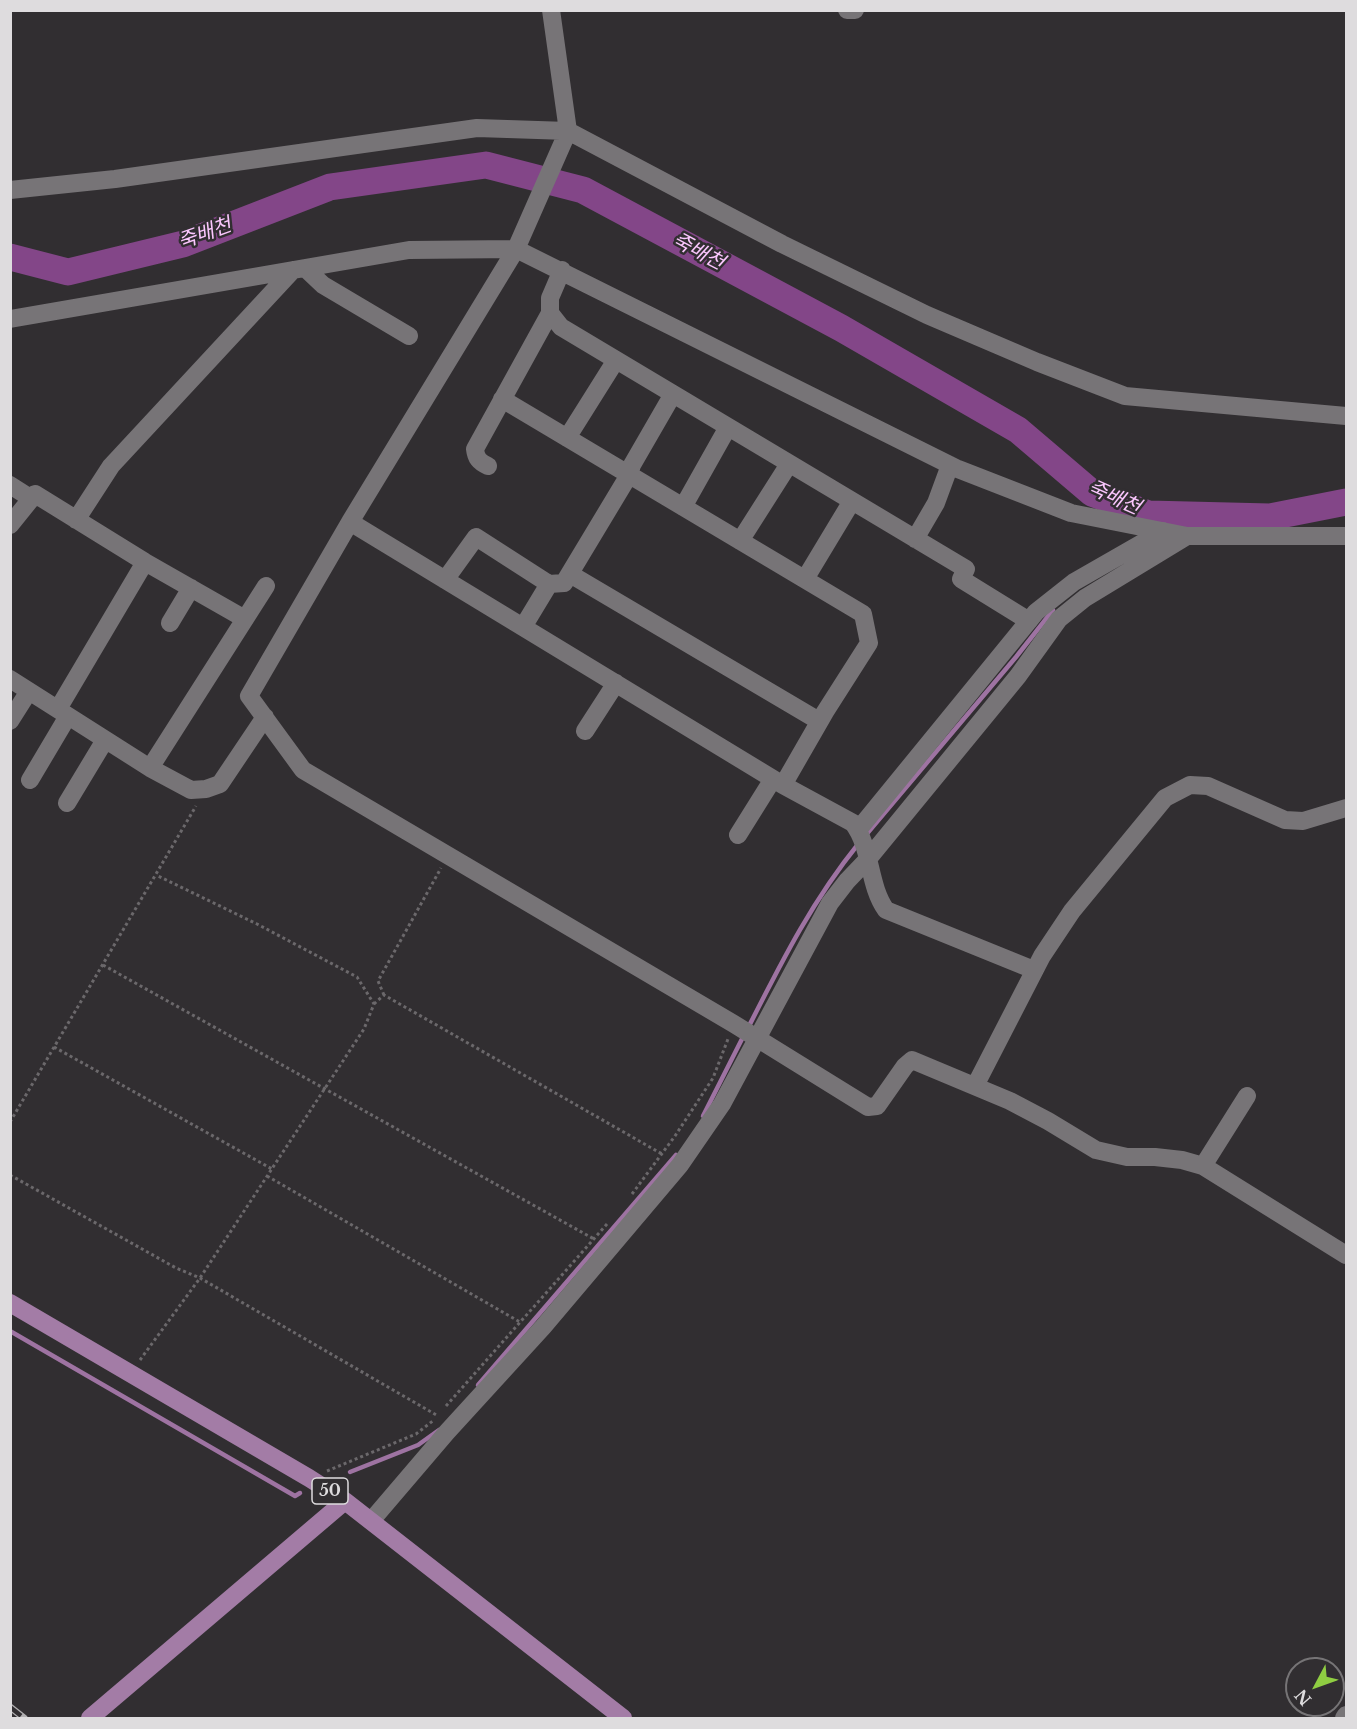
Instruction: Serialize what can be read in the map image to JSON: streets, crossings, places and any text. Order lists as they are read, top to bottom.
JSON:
{
  "streets": {
    "main road": ["50"]
  },
  "water": ["죽배천"],
  "north": "bottom left"
}
